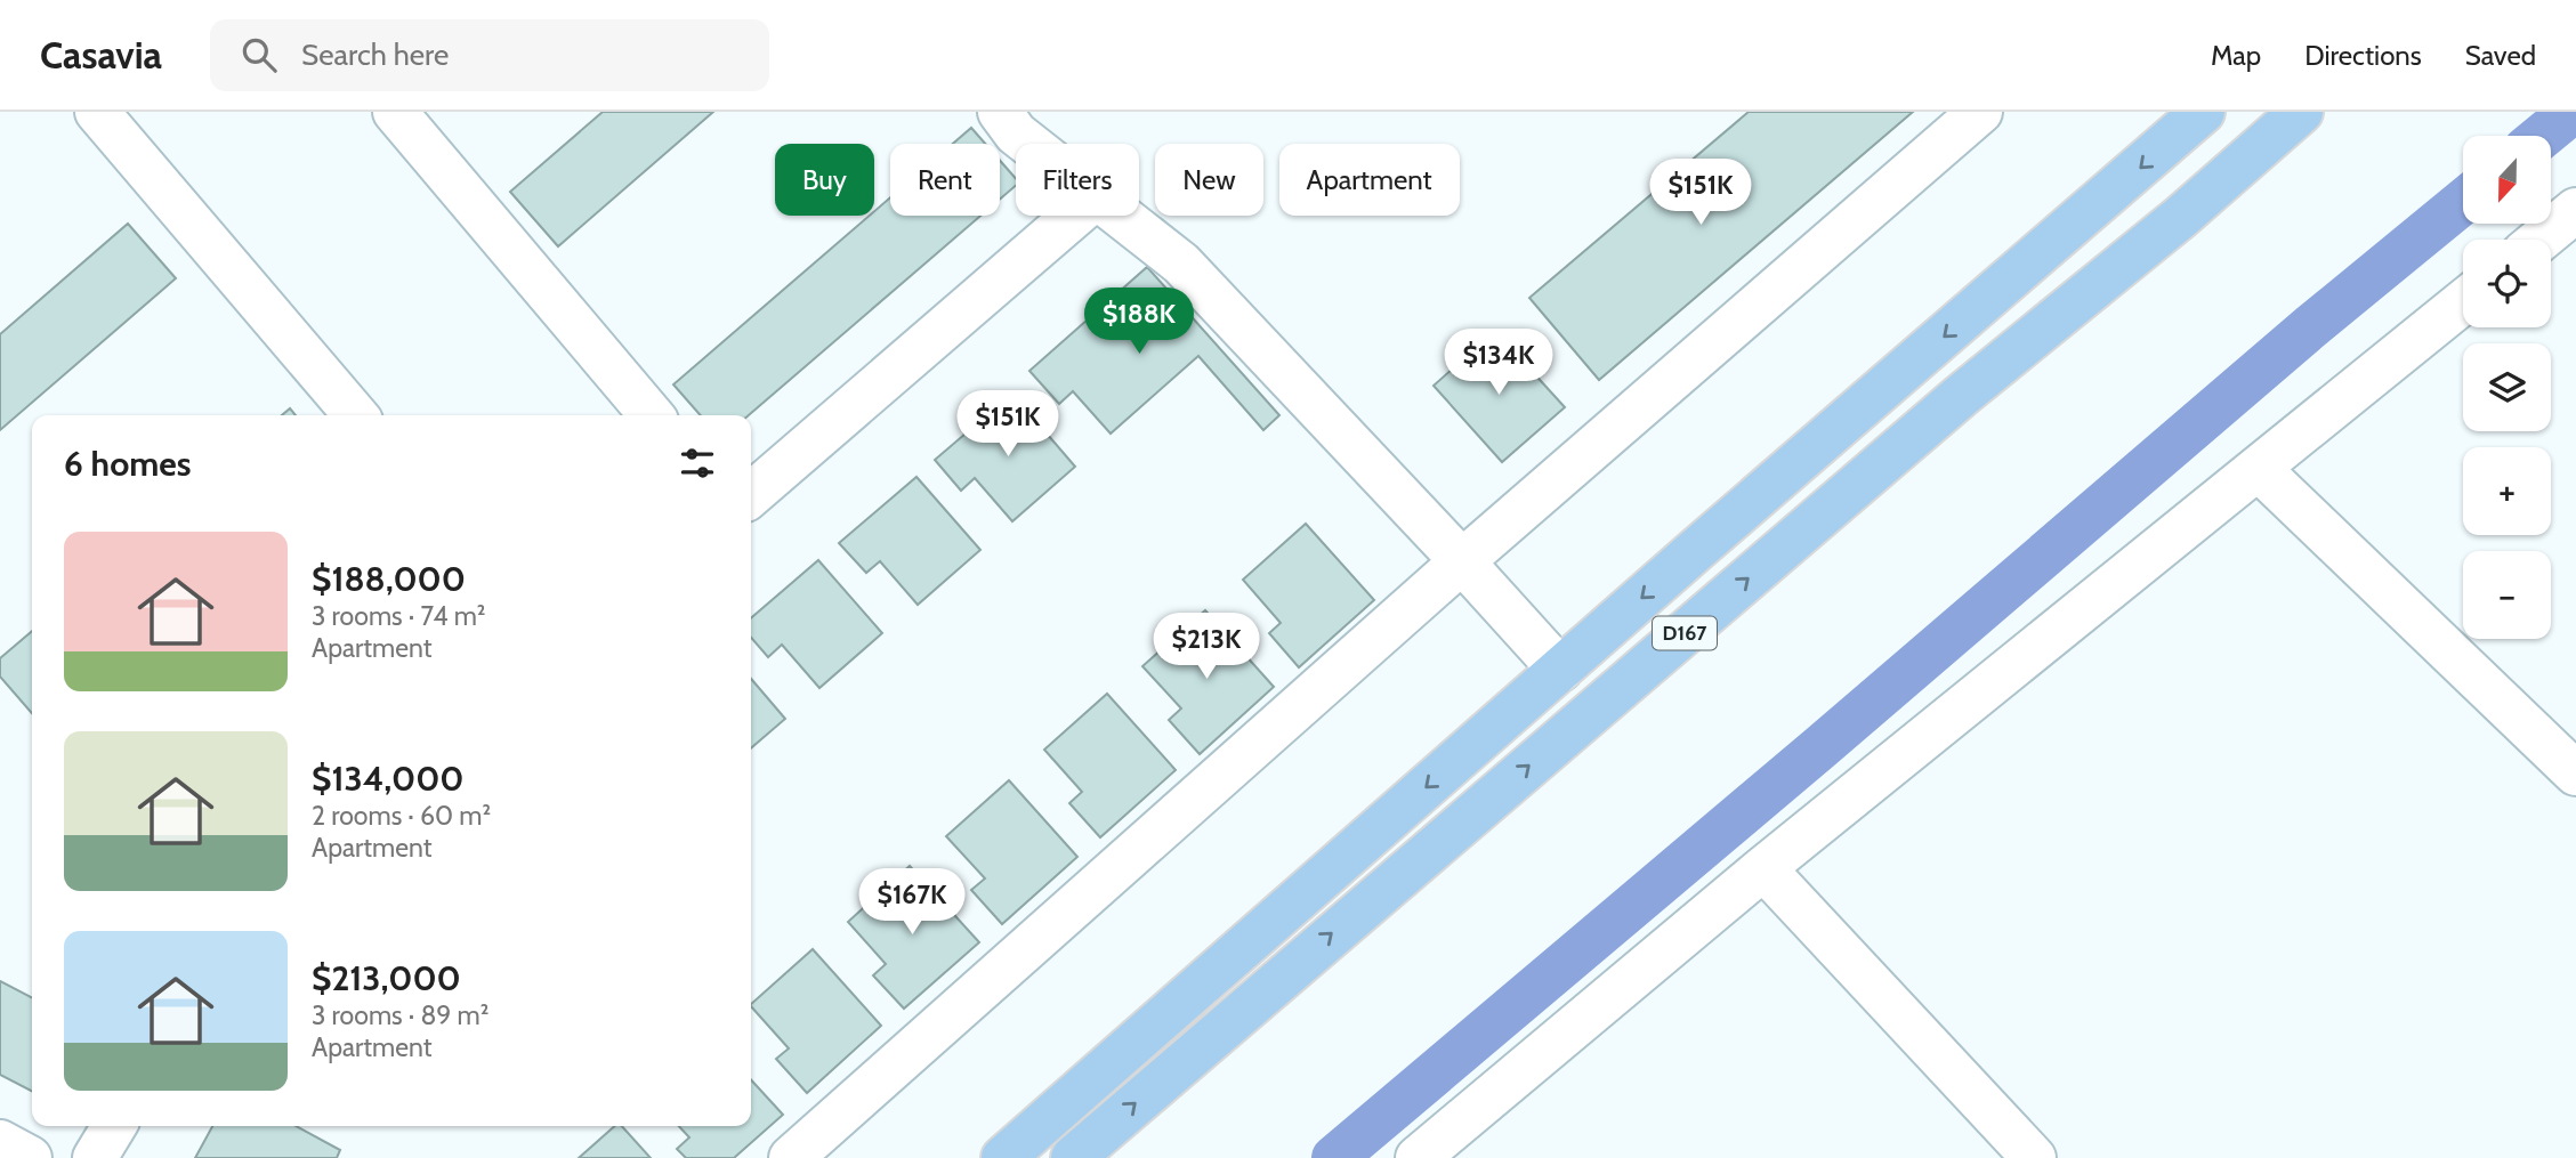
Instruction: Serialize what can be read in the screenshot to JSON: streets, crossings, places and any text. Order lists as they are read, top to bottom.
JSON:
{
  "streets": {
    "main road": ["D167"]
  },
  "north": "bottom",
  "page": {
    "header": "Casavia",
    "search": "Search here",
    "nav": ["Map", "Directions", "Saved"],
    "map_buttons": ["+", "−"],
    "chip": [
      "Buy",
      "Rent",
      "Filters",
      "New",
      "Apartment"
    ],
    "price": [
      "$151K",
      "$188K",
      "$134K",
      "$151K",
      "$213K",
      "$167K"
    ],
    "heading": "6 homes",
    "list": [
      {
        "name": "$188,000",
        "note": "3 rooms · 74 m² · Apartment"
      },
      {
        "name": "$134,000",
        "note": "2 rooms · 60 m² · Apartment"
      },
      {
        "name": "$213,000",
        "note": "3 rooms · 89 m² · Apartment"
      }
    ]
  }
}
